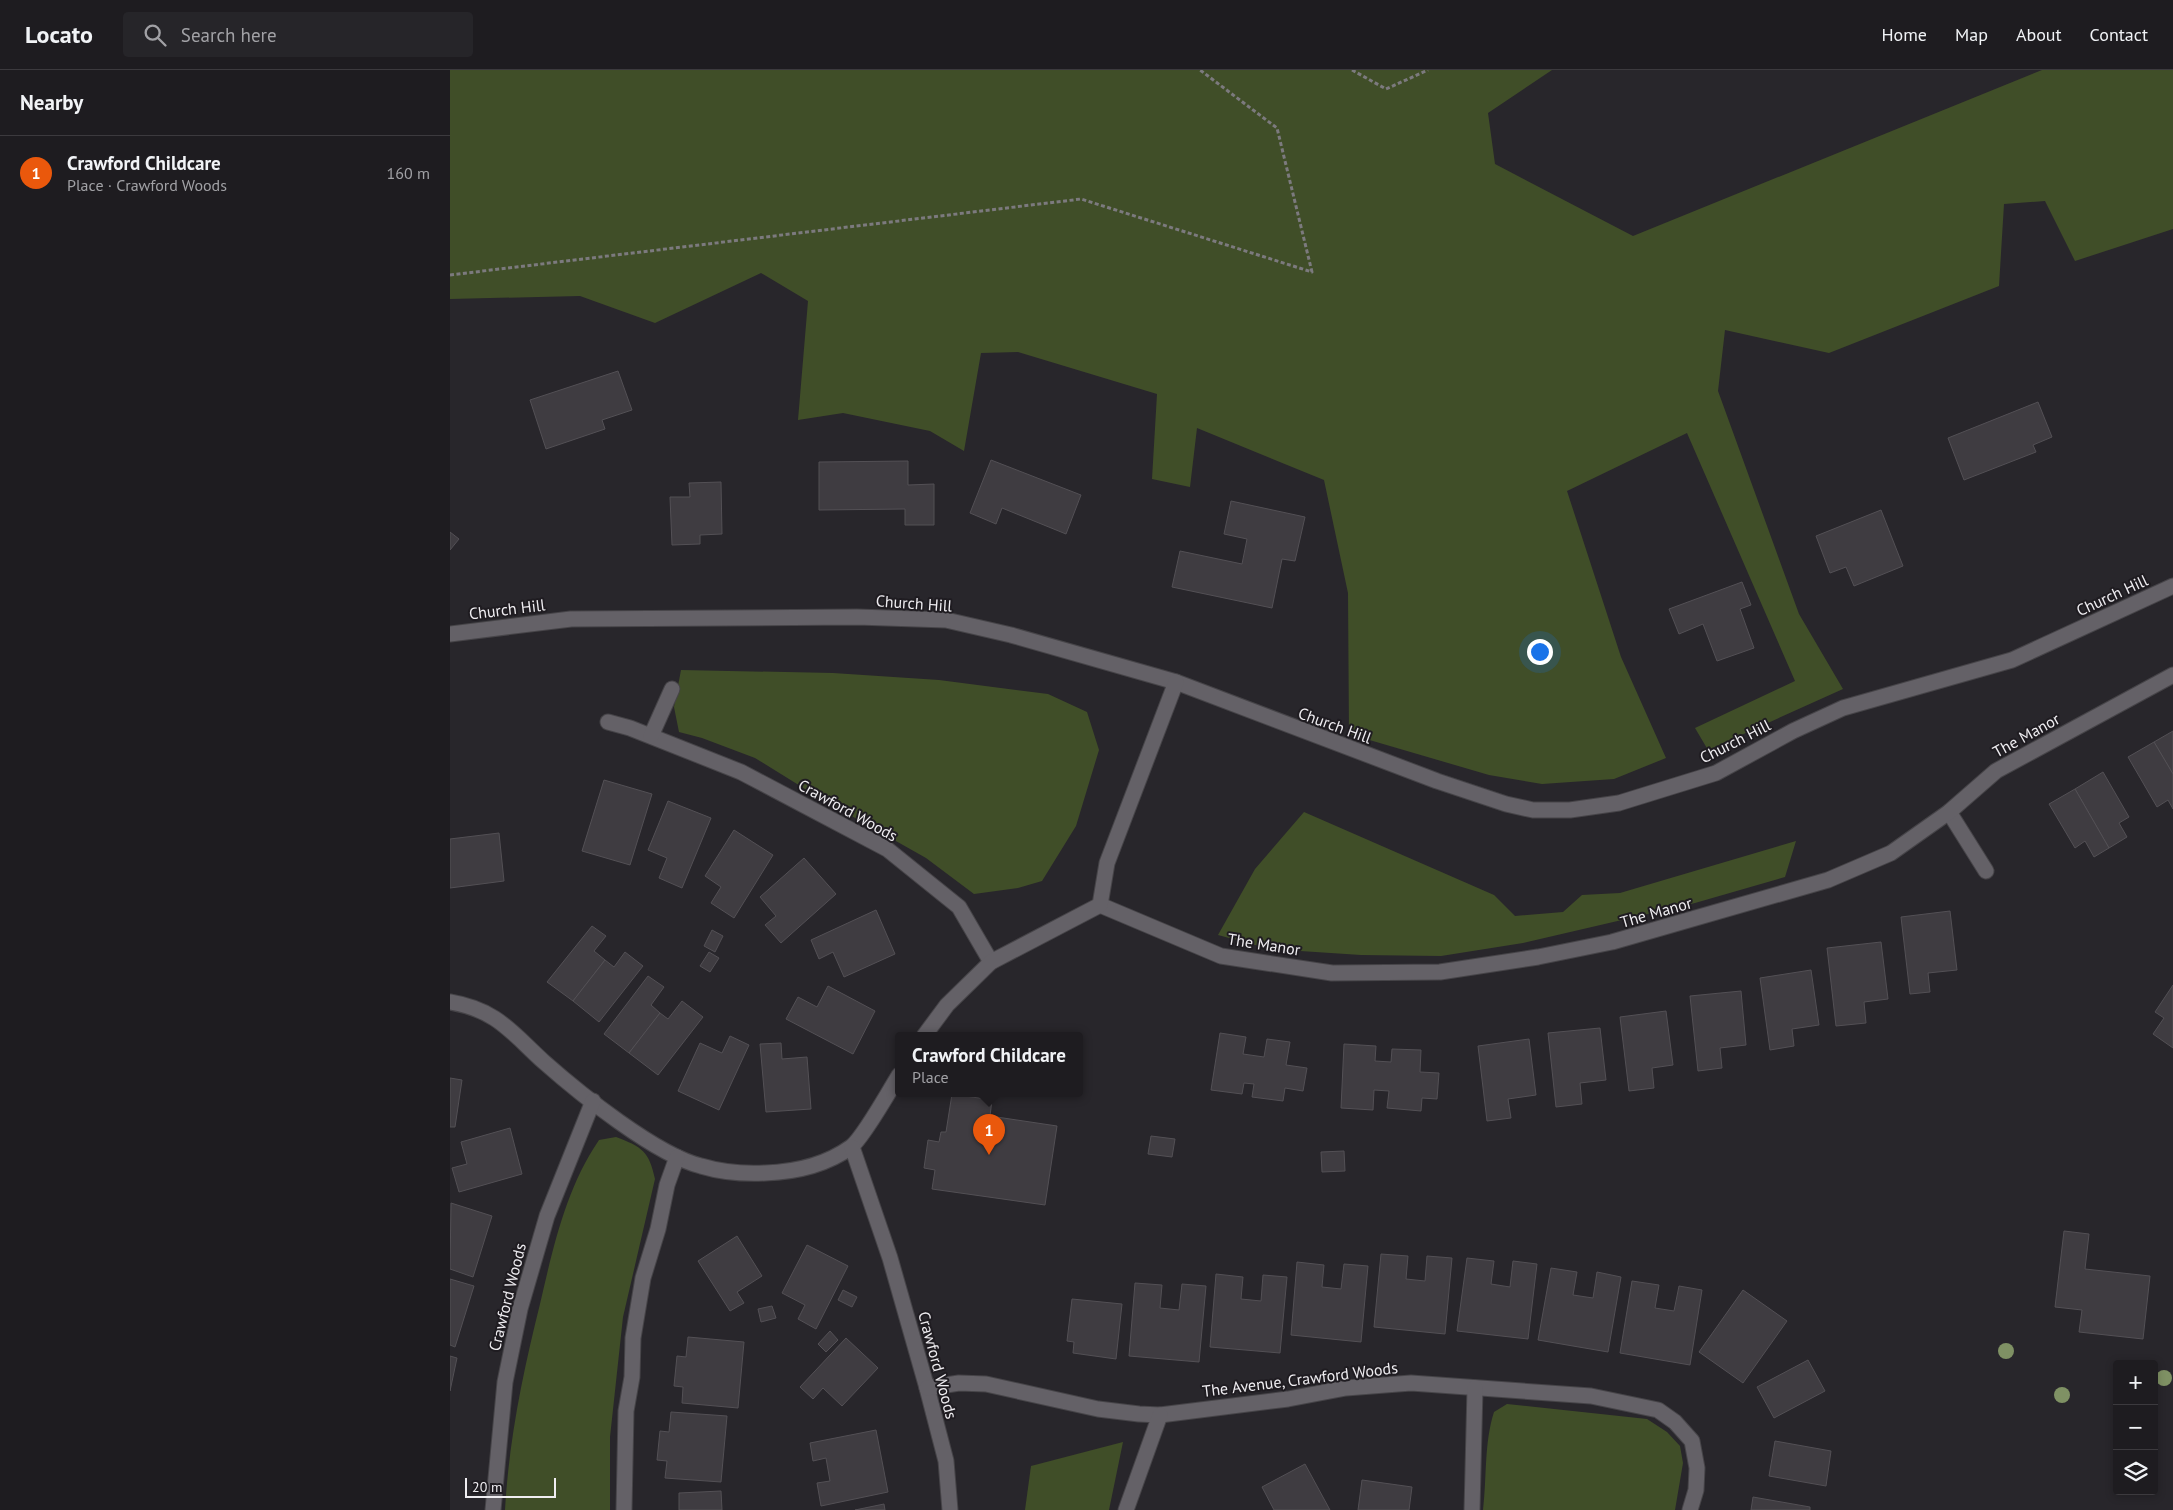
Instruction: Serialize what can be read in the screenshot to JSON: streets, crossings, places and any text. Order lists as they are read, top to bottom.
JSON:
{
  "streets": {
    "street": [
      "Church Hill",
      "The Manor",
      "Crawford Woods",
      "The Avenue, Crawford Woods"
    ]
  },
  "crossings": [
    ["Crawford Woods", "The Avenue, Crawford Woods"]
  ],
  "scale_bar": "20 m",
  "page": {
    "header": "Locato",
    "search": "Search here",
    "nav": [
      "Home",
      "Map",
      "About",
      "Contact"
    ],
    "heading": "Nearby",
    "list": [
      {
        "mark": "1",
        "name": "Crawford Childcare",
        "note": "Place · Crawford Woods",
        "value": "160 m"
      }
    ],
    "popup": ["Crawford Childcare", "Place"],
    "pins": "1",
    "map_buttons": ["+", "−"],
    "scale": "20 m"
  }
}
